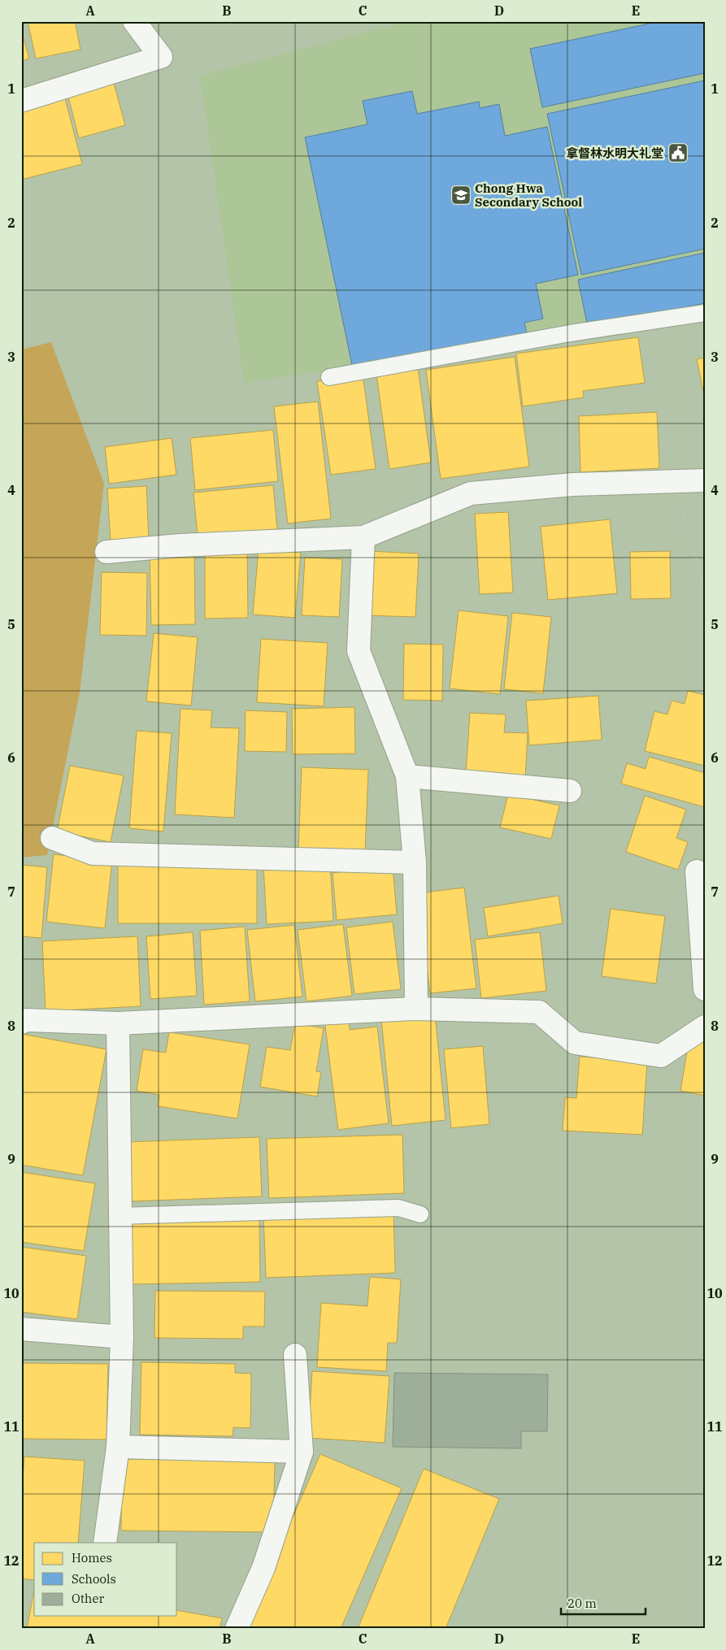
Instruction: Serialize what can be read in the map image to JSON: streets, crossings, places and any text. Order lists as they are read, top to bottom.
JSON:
{
  "places": {
    "public building": ["拿督林水明大礼堂"],
    "school or university": ["Chong Hwa Secondary School"]
  },
  "legend": ["Homes", "Schools", "Other"],
  "scale_bar": "20 m",
  "grid": {
    "columns": [
      "A",
      "B",
      "C",
      "D",
      "E"
    ],
    "rows": [
      "1",
      "2",
      "3",
      "4",
      "5",
      "6",
      "7",
      "8",
      "9",
      "10",
      "11",
      "12"
    ]
  }
}
